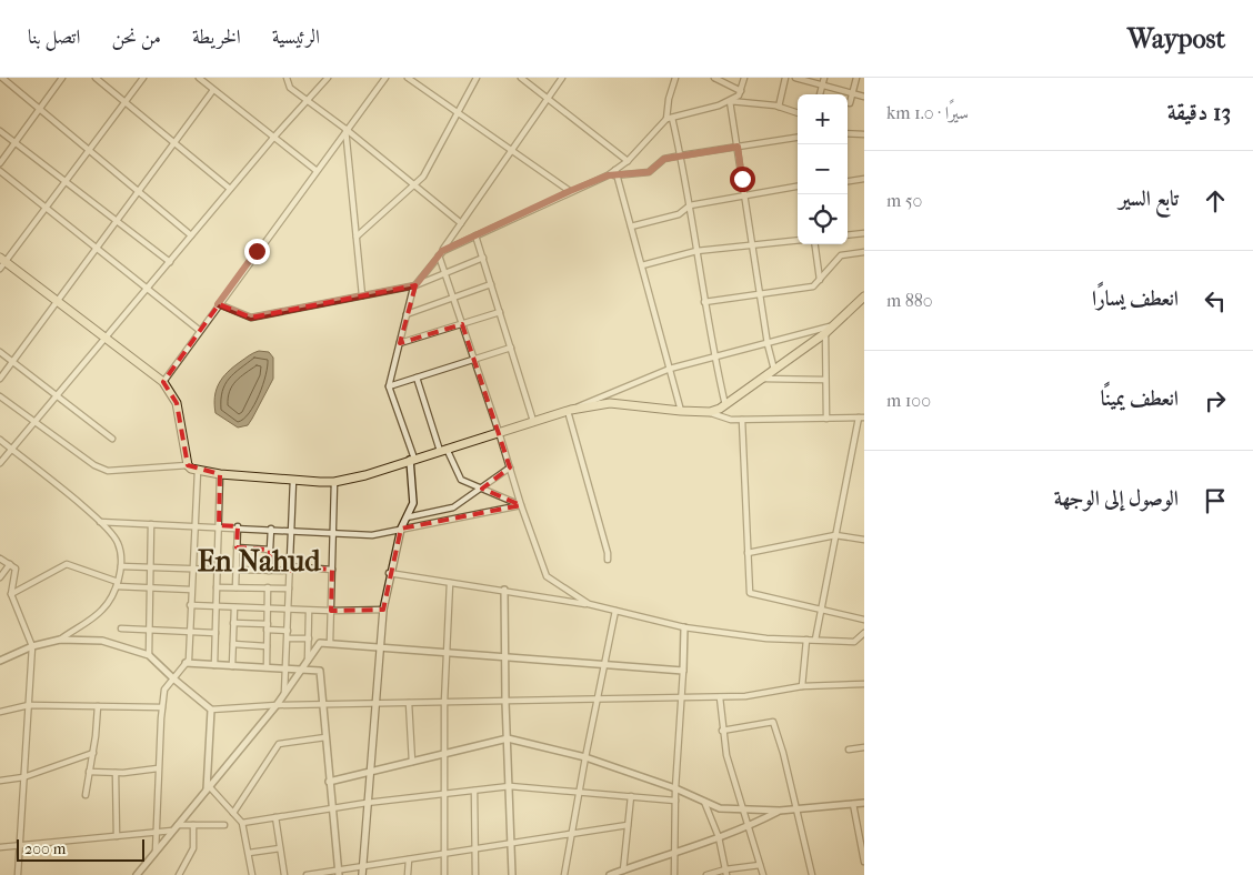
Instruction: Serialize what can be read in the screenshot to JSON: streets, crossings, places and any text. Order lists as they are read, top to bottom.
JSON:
{
  "districts": ["En Nahud"],
  "scale_bar": "200 m",
  "page": {
    "header": "Waypost",
    "nav": [
      "الرئيسية",
      "الخريطة",
      "من نحن",
      "اتصل بنا"
    ],
    "heading": ["13 دقيقة", "سيرًا · 1.0 km"],
    "map_buttons": ["+", "−"],
    "list": [
      ["تابع السير", "50 m"],
      ["انعطف يسارًا", "880 m"],
      ["انعطف يمينًا", "100 m"],
      "الوصول إلى الوجهة"
    ],
    "scale": "200 m"
  }
}
